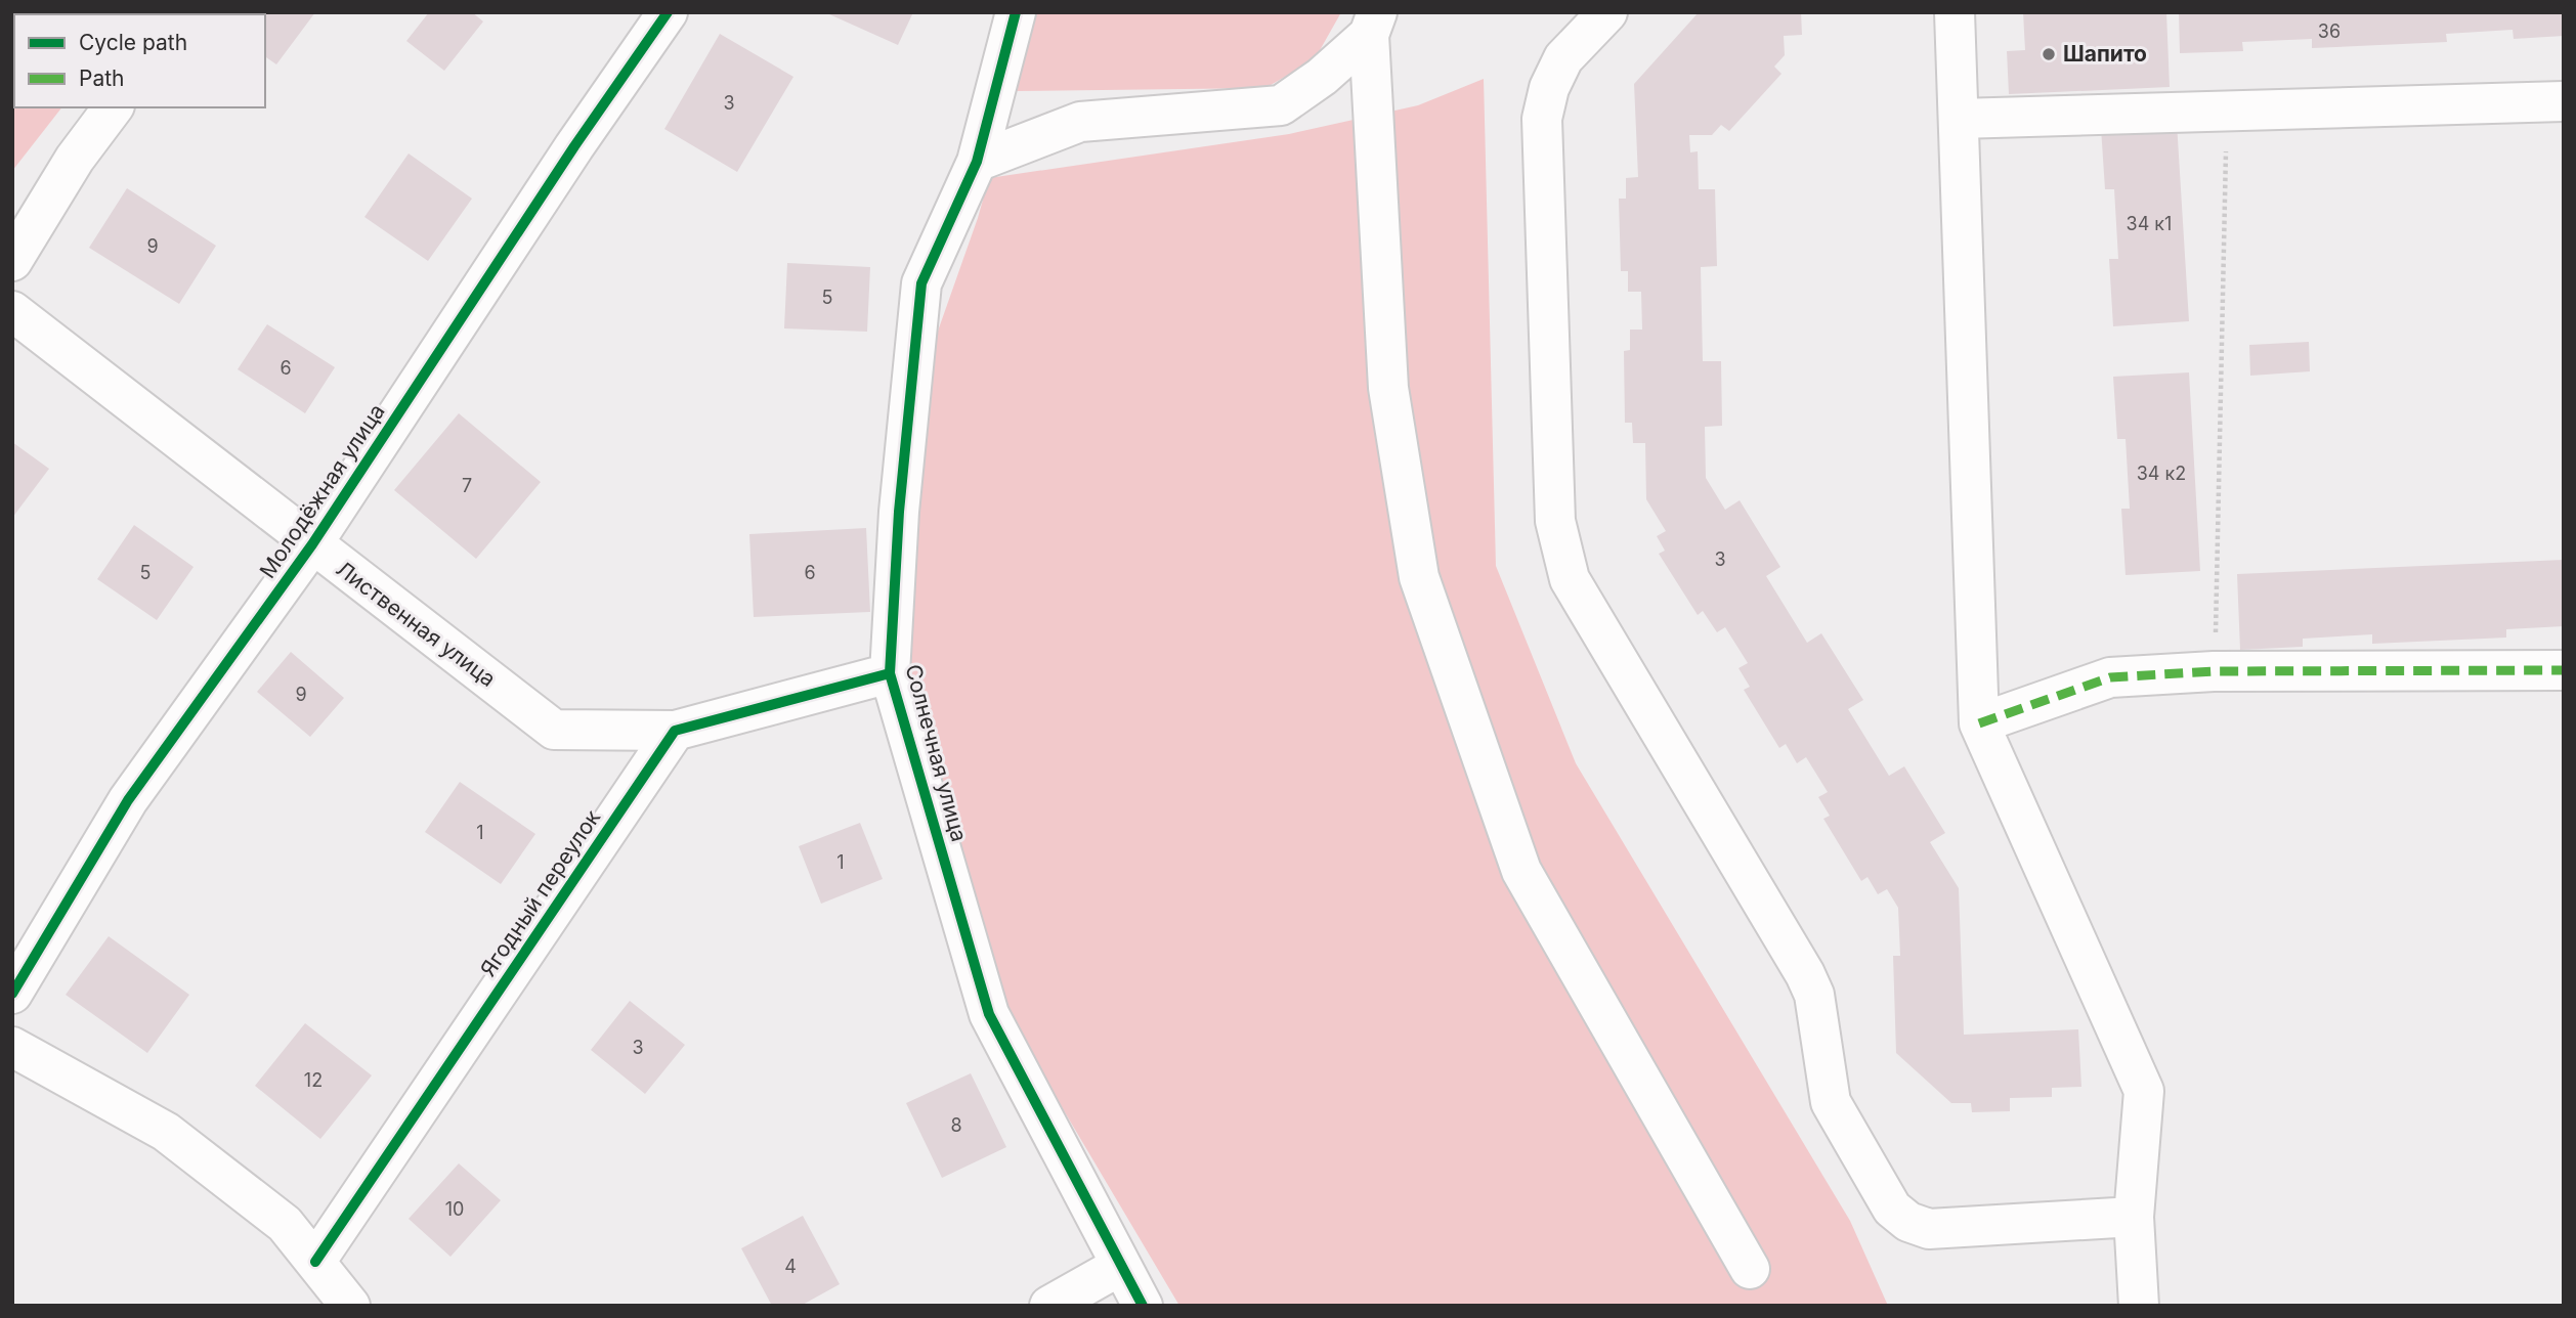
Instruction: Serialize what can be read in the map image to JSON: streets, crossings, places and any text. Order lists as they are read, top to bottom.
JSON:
{
  "streets": {
    "street": [
      "Молодёжная улица",
      "Лиственная улица",
      "Солнечная улица",
      "Ягодный переулок"
    ]
  },
  "crossings": [
    ["Молодёжная улица", "Лиственная улица"],
    ["Лиственная улица", "Ягодный переулок"]
  ],
  "places": ["Шапито"],
  "house_numbers": [
    "36",
    "3",
    "34 к1",
    "9",
    "5",
    "6",
    "34 к2",
    "7",
    "3",
    "5",
    "6",
    "9",
    "1",
    "1",
    "3",
    "12",
    "8",
    "10",
    "4"
  ],
  "legend": ["Cycle path", "Path"]
}
